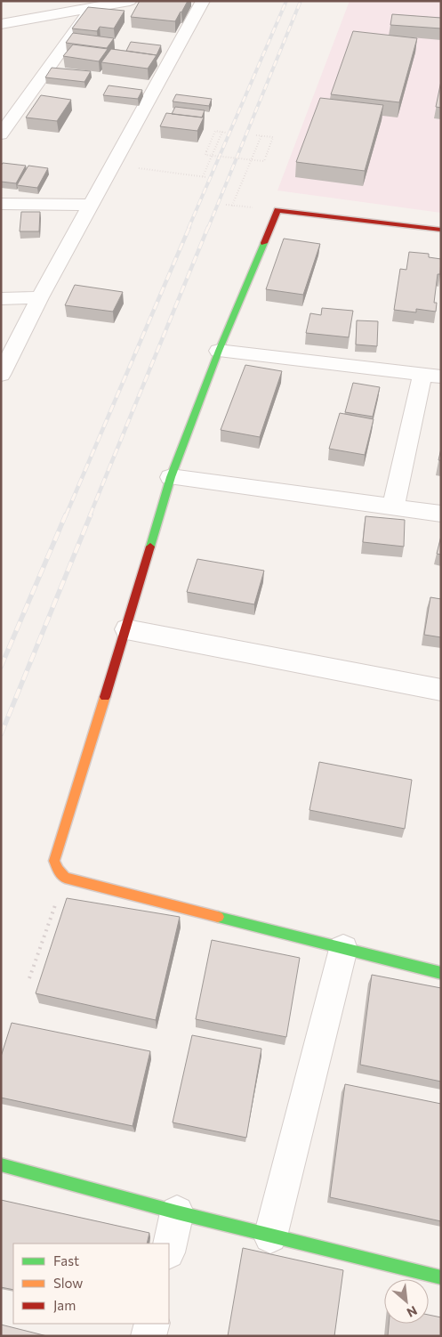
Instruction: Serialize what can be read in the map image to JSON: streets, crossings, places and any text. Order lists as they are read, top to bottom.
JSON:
{
  "legend": ["Fast", "Slow", "Jam"],
  "north": "bottom right"
}
